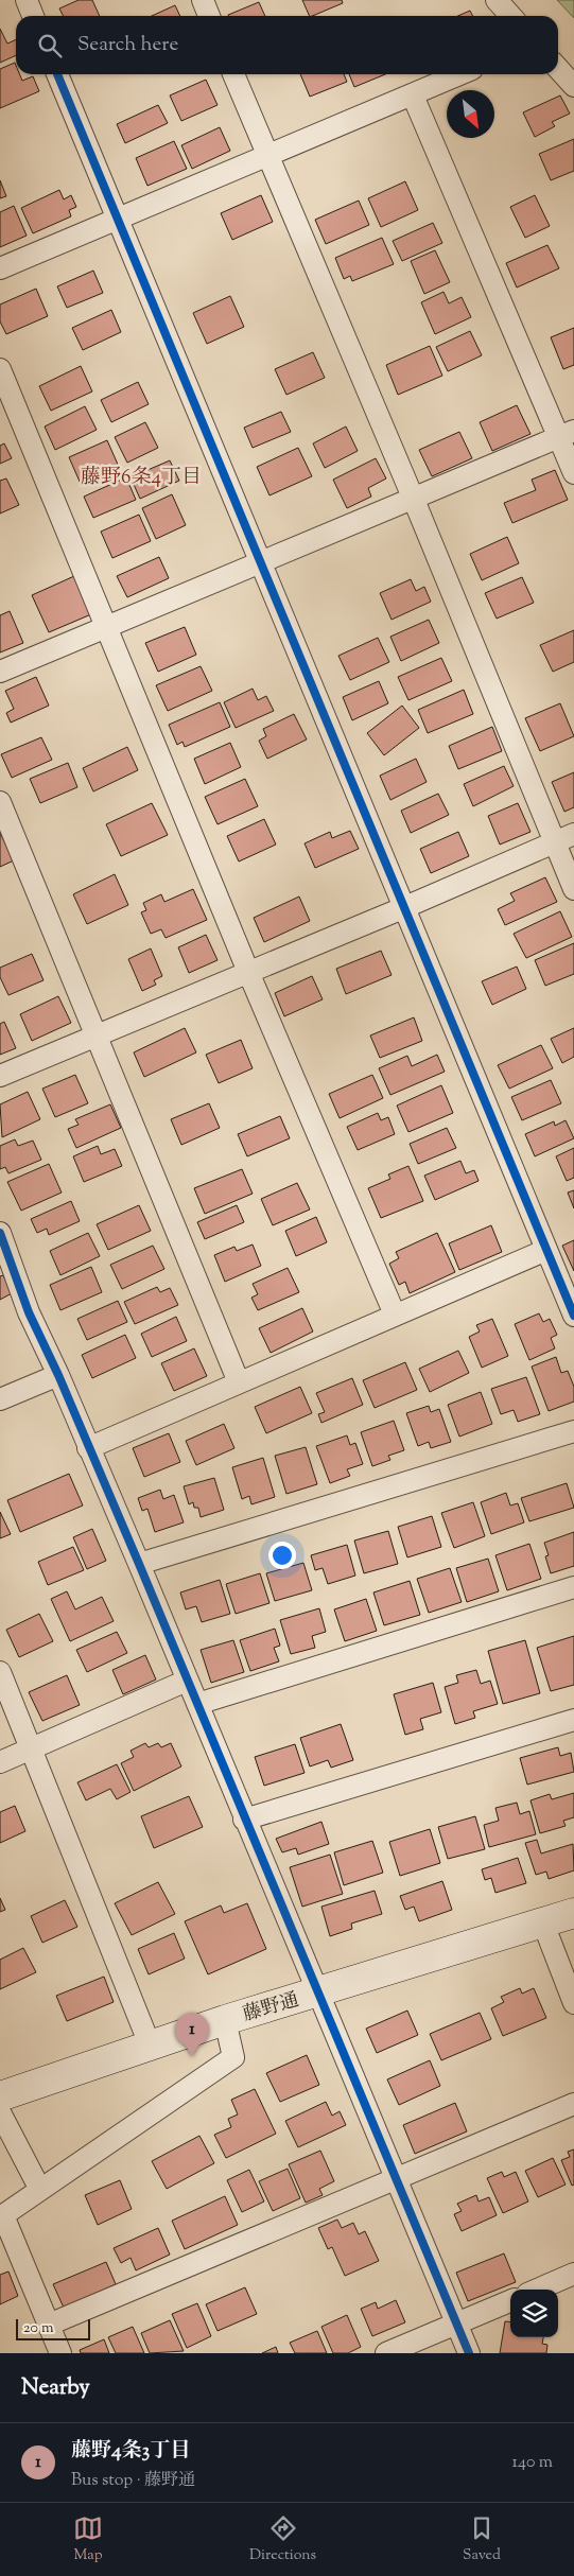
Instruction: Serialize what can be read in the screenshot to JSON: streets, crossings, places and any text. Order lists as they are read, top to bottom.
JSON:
{
  "streets": {
    "street": ["藤野通"]
  },
  "districts": ["藤野6条4丁目"],
  "scale_bar": "20 m",
  "north": "bottom right",
  "page": {
    "search": "Search here",
    "pins": "1",
    "scale": "20 m",
    "heading": "Nearby",
    "list": [
      {
        "mark": "1",
        "name": "藤野4条3丁目",
        "note": "Bus stop · 藤野通",
        "value": "140 m"
      }
    ],
    "nav": ["Map", "Directions", "Saved"]
  }
}
